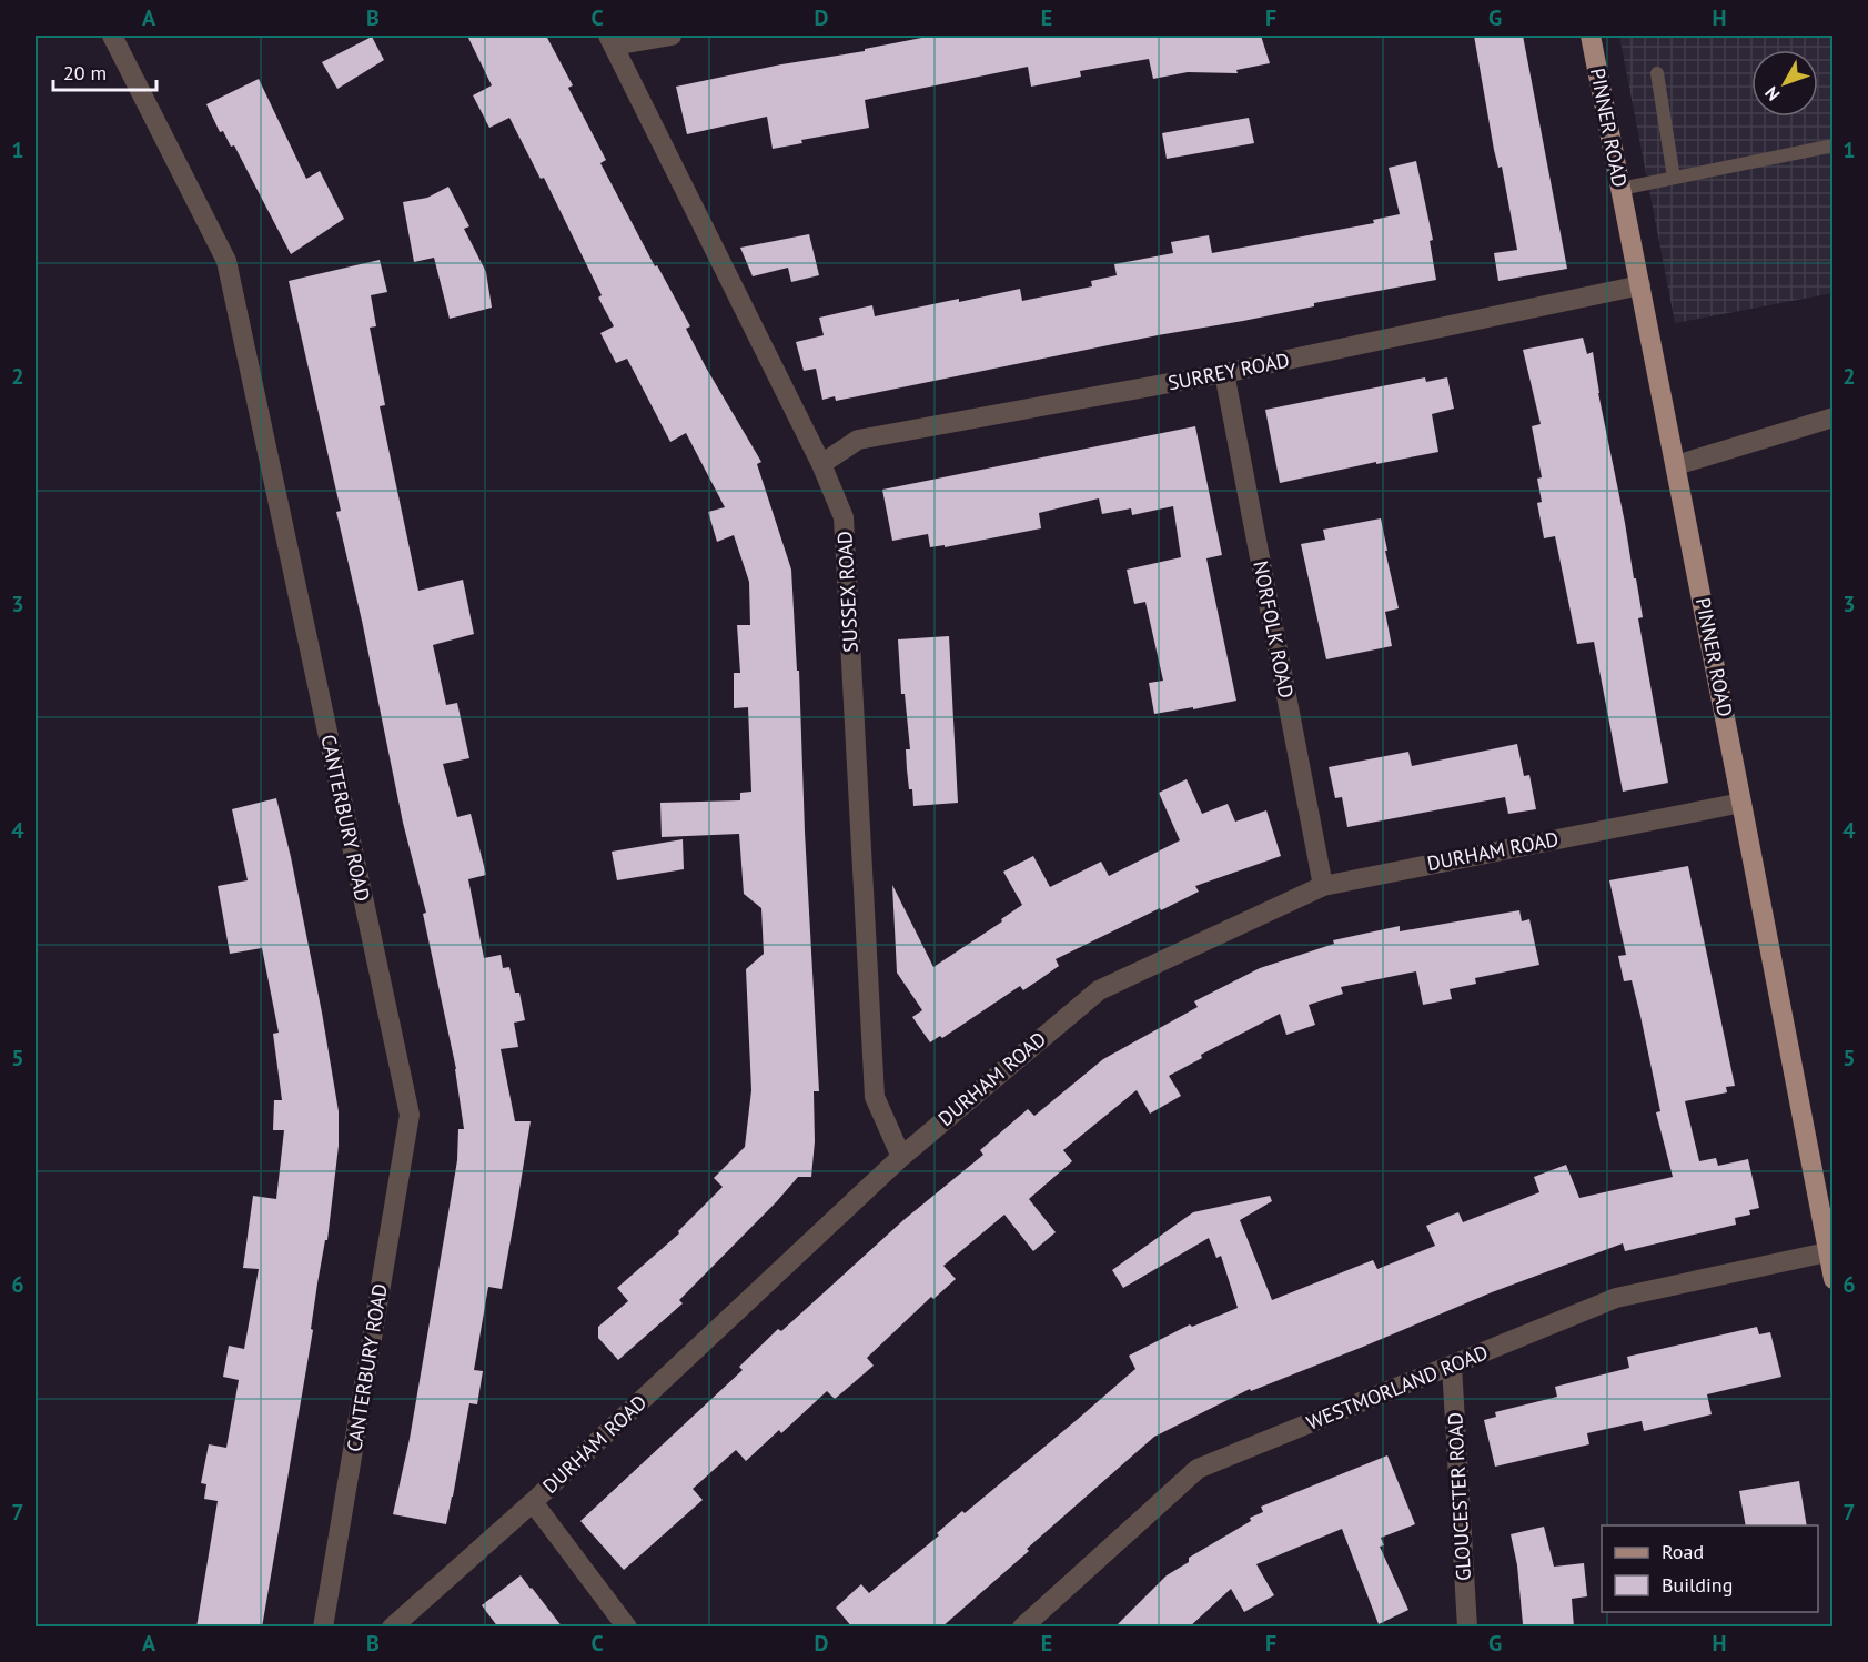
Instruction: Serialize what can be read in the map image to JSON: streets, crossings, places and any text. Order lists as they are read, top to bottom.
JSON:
{
  "streets": {
    "main road": ["PINNER ROAD"],
    "street": [
      "SURREY ROAD",
      "SUSSEX ROAD",
      "NORFOLK ROAD",
      "CANTERBURY ROAD",
      "DURHAM ROAD",
      "WESTMORLAND ROAD",
      "GLOUCESTER ROAD"
    ]
  },
  "crossings": [
    ["PINNER ROAD", "SURREY ROAD"],
    ["PINNER ROAD", "DURHAM ROAD"],
    ["PINNER ROAD", "WESTMORLAND ROAD"],
    ["SURREY ROAD", "SUSSEX ROAD"],
    ["SURREY ROAD", "NORFOLK ROAD"],
    ["SUSSEX ROAD", "DURHAM ROAD"],
    ["NORFOLK ROAD", "DURHAM ROAD"],
    ["WESTMORLAND ROAD", "GLOUCESTER ROAD"]
  ],
  "legend": ["Road", "Building"],
  "scale_bar": "20 m",
  "north": "bottom left",
  "grid": {
    "columns": [
      "A",
      "B",
      "C",
      "D",
      "E",
      "F",
      "G",
      "H"
    ],
    "rows": [
      "1",
      "2",
      "3",
      "4",
      "5",
      "6",
      "7"
    ]
  }
}
